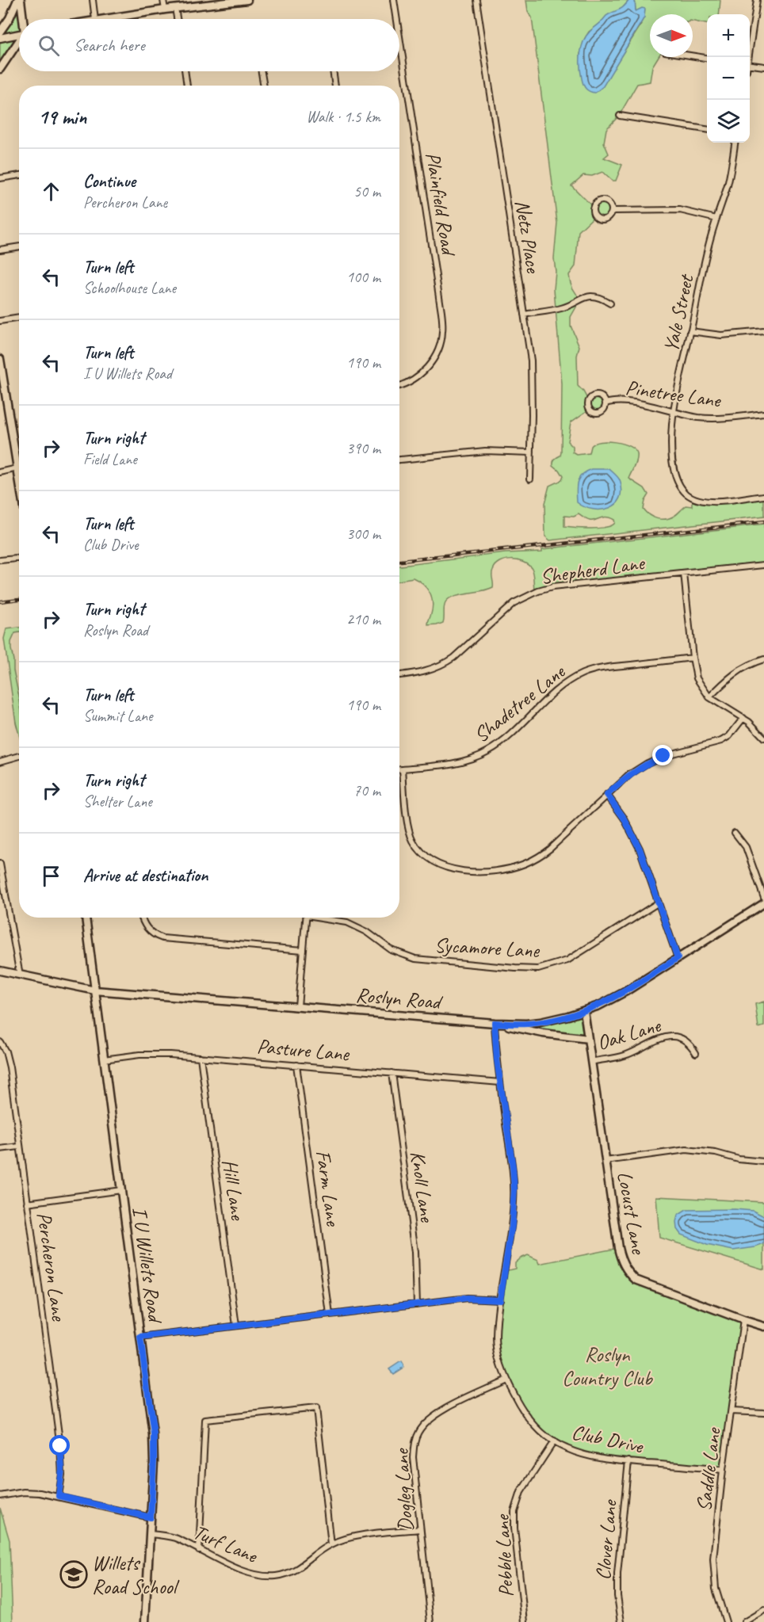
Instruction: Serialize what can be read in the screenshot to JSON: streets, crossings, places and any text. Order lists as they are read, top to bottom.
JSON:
{
  "streets": {
    "main road": ["Roslyn Road", "Locust Lane", "I U Willets Road"],
    "street": [
      "Plainfield Road",
      "Netz Place",
      "Yale Street",
      "Pinetree Lane",
      "Shepherd Lane",
      "Shadetree Lane",
      "Sycamore Lane",
      "Oak Lane",
      "Pasture Lane",
      "Knoll Lane",
      "Farm Lane",
      "Hill Lane",
      "Percheron Lane",
      "Club Drive",
      "Saddle Lane",
      "Dogleg Lane",
      "Clover Lane",
      "Turf Lane",
      "Pebble Lane"
    ]
  },
  "crossings": [
    ["Yale Street", "Pinetree Lane"],
    ["Roslyn Road", "Locust Lane"],
    ["Roslyn Road", "I U Willets Road"],
    ["Roslyn Road", "Club Drive"],
    ["Oak Lane", "Locust Lane"],
    ["Pasture Lane", "Knoll Lane"],
    ["Pasture Lane", "Farm Lane"],
    ["Pasture Lane", "Hill Lane"],
    ["Pasture Lane", "I U Willets Road"],
    ["Pasture Lane", "Club Drive"],
    ["Locust Lane", "Saddle Lane"],
    ["I U Willets Road", "Turf Lane"],
    ["Club Drive", "Saddle Lane"],
    ["Club Drive", "Dogleg Lane"],
    ["Club Drive", "Clover Lane"],
    ["Club Drive", "Pebble Lane"],
    ["Dogleg Lane", "Turf Lane"]
  ],
  "parks": ["Roslyn Country Club"],
  "places": {
    "school or university": ["Willets Road School"]
  },
  "north": "right",
  "page": {
    "map_buttons": ["+", "−"],
    "search": "Search here",
    "heading": ["19 min", "Walk · 1.5 km"],
    "list": [
      ["Continue", "Percheron Lane", "50 m"],
      ["Turn left", "Schoolhouse Lane", "100 m"],
      ["Turn left", "I U Willets Road", "190 m"],
      ["Turn right", "Field Lane", "390 m"],
      ["Turn left", "Club Drive", "300 m"],
      ["Turn right", "Roslyn Road", "210 m"],
      ["Turn left", "Summit Lane", "190 m"],
      ["Turn right", "Shelter Lane", "70 m"],
      "Arrive at destination"
    ]
  }
}
